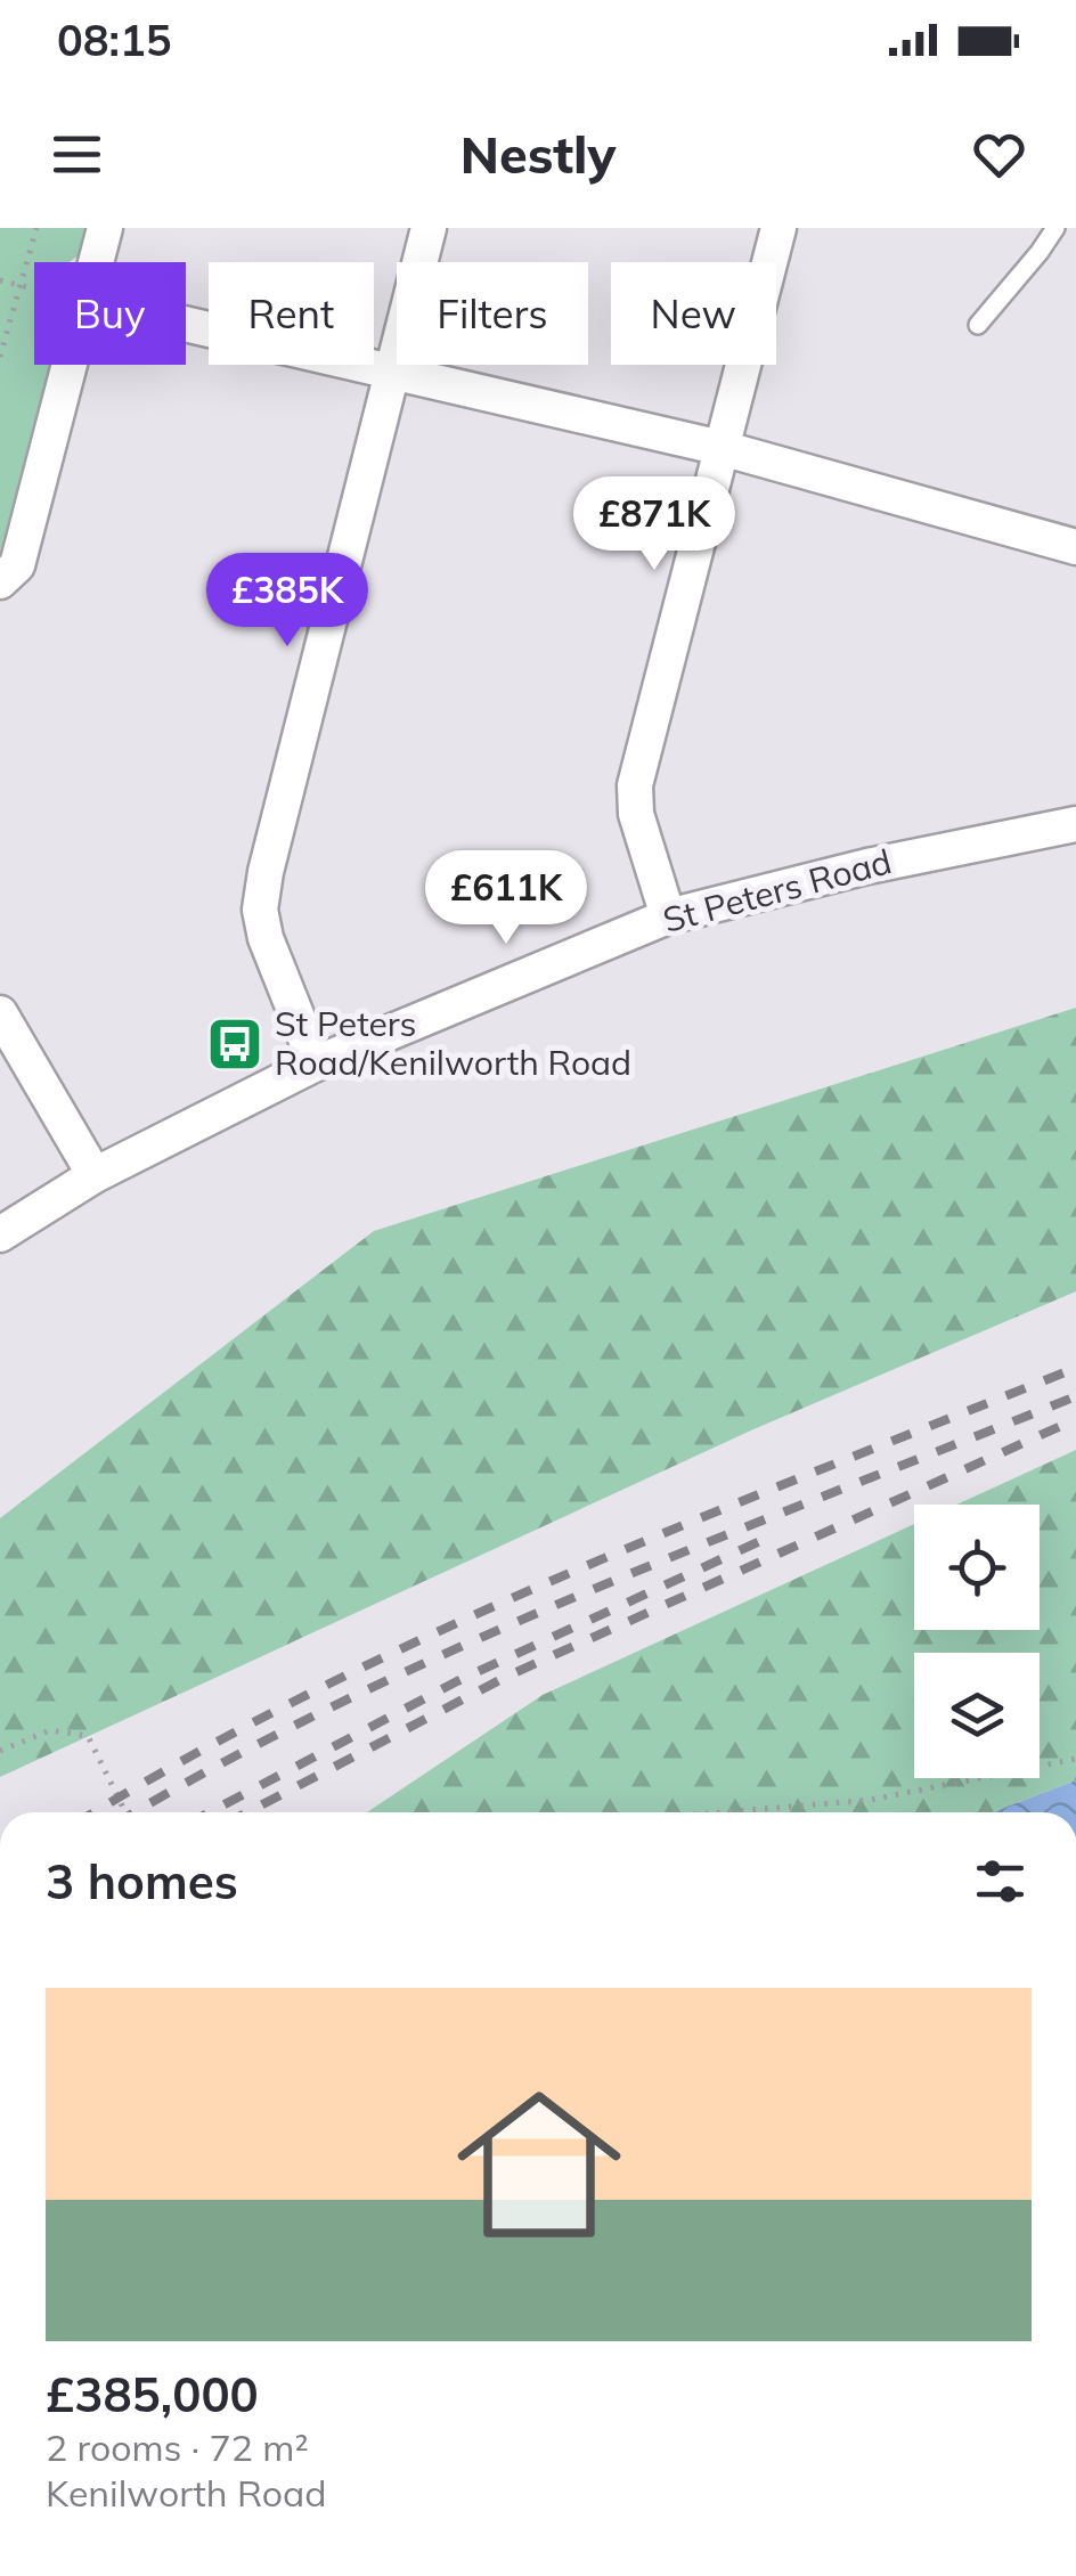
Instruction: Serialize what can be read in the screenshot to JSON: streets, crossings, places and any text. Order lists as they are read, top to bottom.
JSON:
{
  "streets": {
    "street": ["St Peters Road"]
  },
  "places": {
    "bus stop": ["St Peters Road/Kenilworth Road"]
  },
  "page": {
    "status": "08:15",
    "header": "Nestly",
    "chip": [
      "Buy",
      "Rent",
      "Filters",
      "New"
    ],
    "price": ["£871K", "£385K", "£611K"],
    "heading": "3 homes",
    "list": [
      {
        "name": "£385,000",
        "note": "2 rooms · 72 m² · Kenilworth Road"
      }
    ]
  }
}
